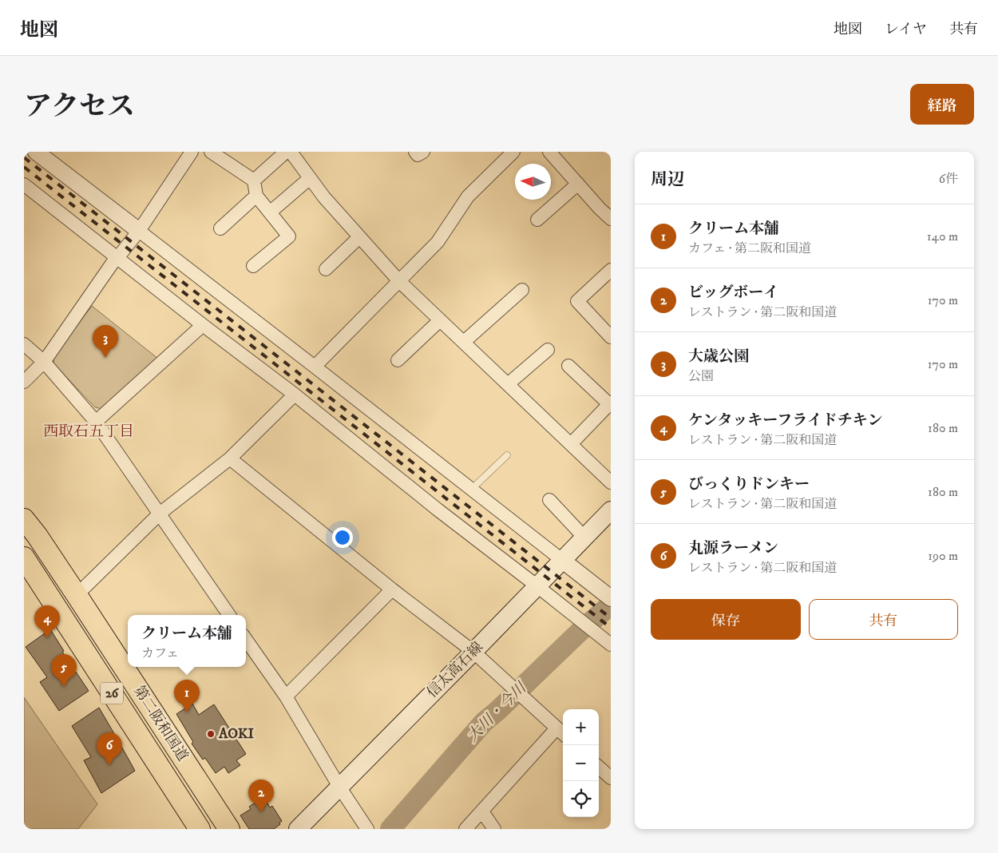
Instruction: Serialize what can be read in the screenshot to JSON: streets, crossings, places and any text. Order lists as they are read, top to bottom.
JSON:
{
  "streets": {
    "highway": ["26", "第二阪和国道"],
    "main road": ["信太高石線"]
  },
  "districts": ["西取石五丁目"],
  "water": ["大川・今川"],
  "places": ["AOKI"],
  "north": "left",
  "page": {
    "header": "地図",
    "nav": ["地図", "レイヤ", "共有"],
    "title": "アクセス",
    "buttons": [
      "経路",
      ["保存", "共有"]
    ],
    "heading": ["周辺", "6件"],
    "list": [
      {
        "mark": "1",
        "name": "クリーム本舗",
        "note": "カフェ · 第二阪和国道",
        "value": "140 m"
      },
      {
        "mark": "2",
        "name": "ビッグボーイ",
        "note": "レストラン · 第二阪和国道",
        "value": "170 m"
      },
      {
        "mark": "3",
        "name": "大歳公園",
        "note": "公園",
        "value": "170 m"
      },
      {
        "mark": "4",
        "name": "ケンタッキーフライドチキン",
        "note": "レストラン · 第二阪和国道",
        "value": "180 m"
      },
      {
        "mark": "5",
        "name": "びっくりドンキー",
        "note": "レストラン · 第二阪和国道",
        "value": "180 m"
      },
      {
        "mark": "6",
        "name": "丸源ラーメン",
        "note": "レストラン · 第二阪和国道",
        "value": "190 m"
      }
    ],
    "pins": [
      "3",
      "4",
      "5",
      "1",
      "6",
      "2"
    ],
    "popup": ["クリーム本舗", "カフェ"],
    "map_buttons": ["+", "−"]
  }
}
